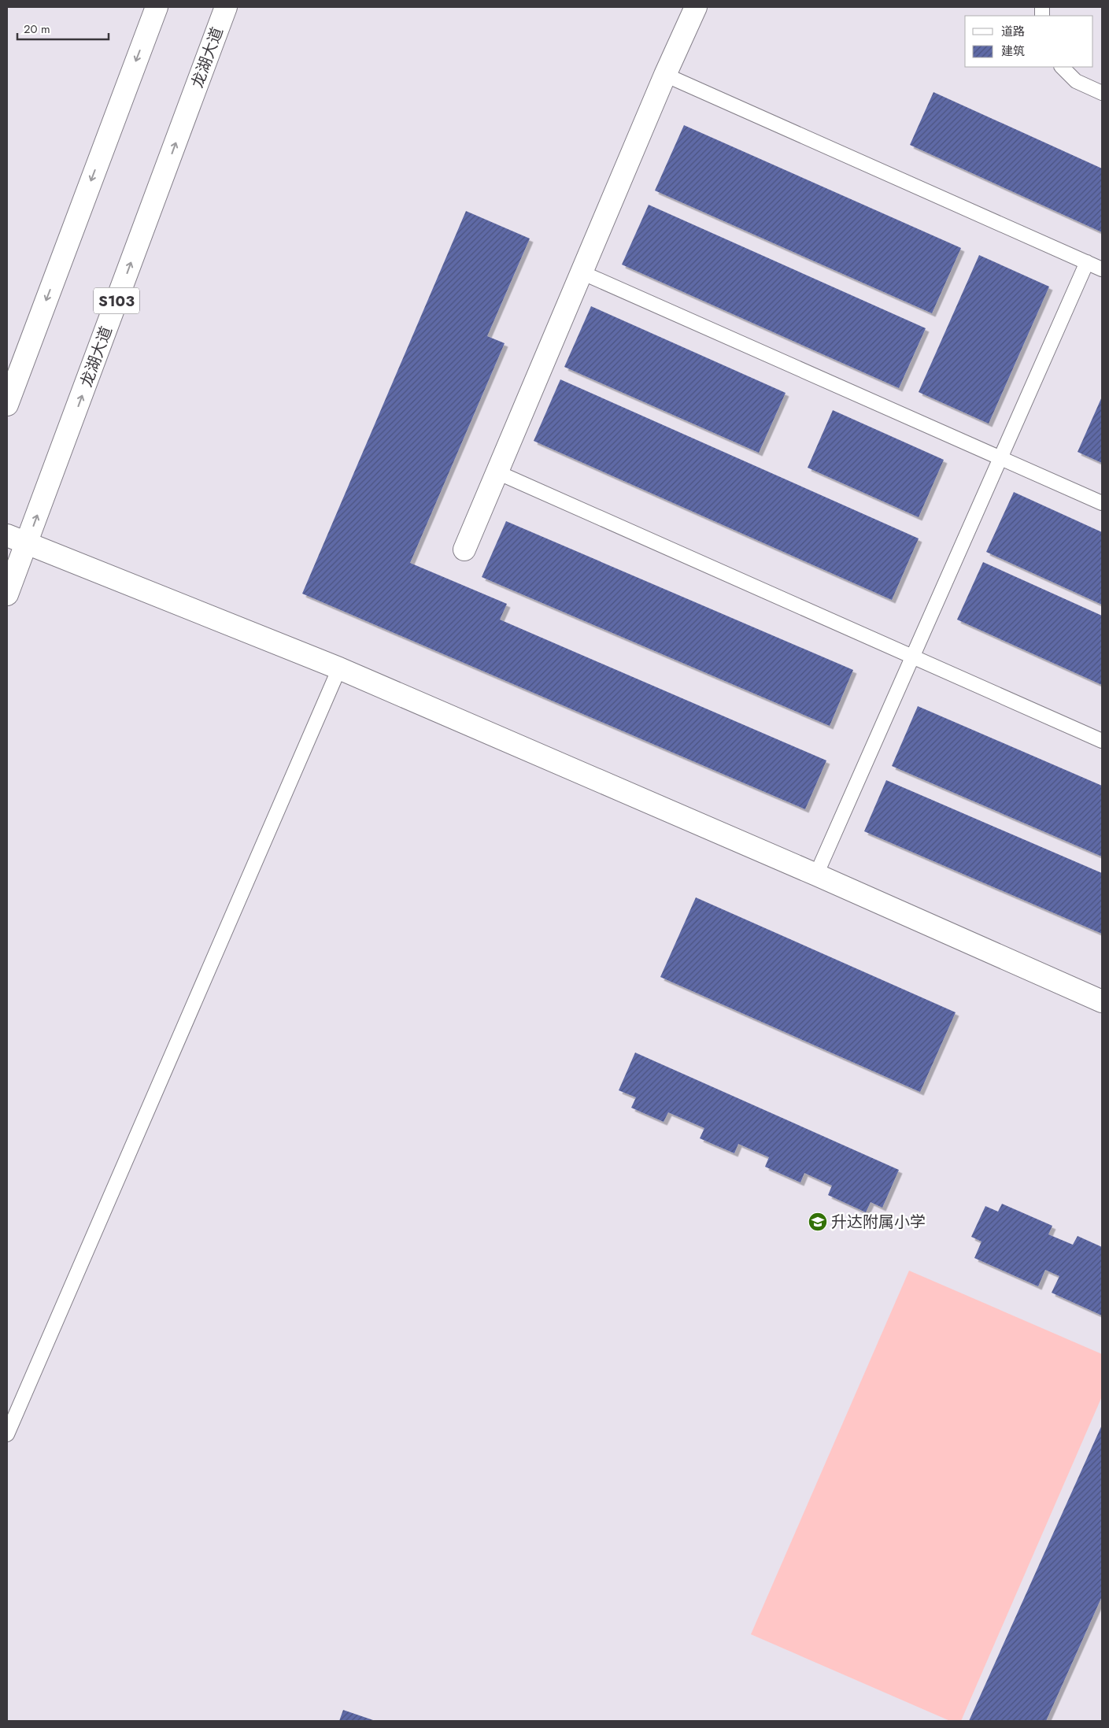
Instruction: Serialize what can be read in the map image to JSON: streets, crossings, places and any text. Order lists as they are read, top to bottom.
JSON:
{
  "streets": {
    "main road": ["龙湖大道", "S103"]
  },
  "places": {
    "school or university": ["升达附属小学"]
  },
  "legend": ["道路", "建筑"],
  "scale_bar": "20 m"
}
